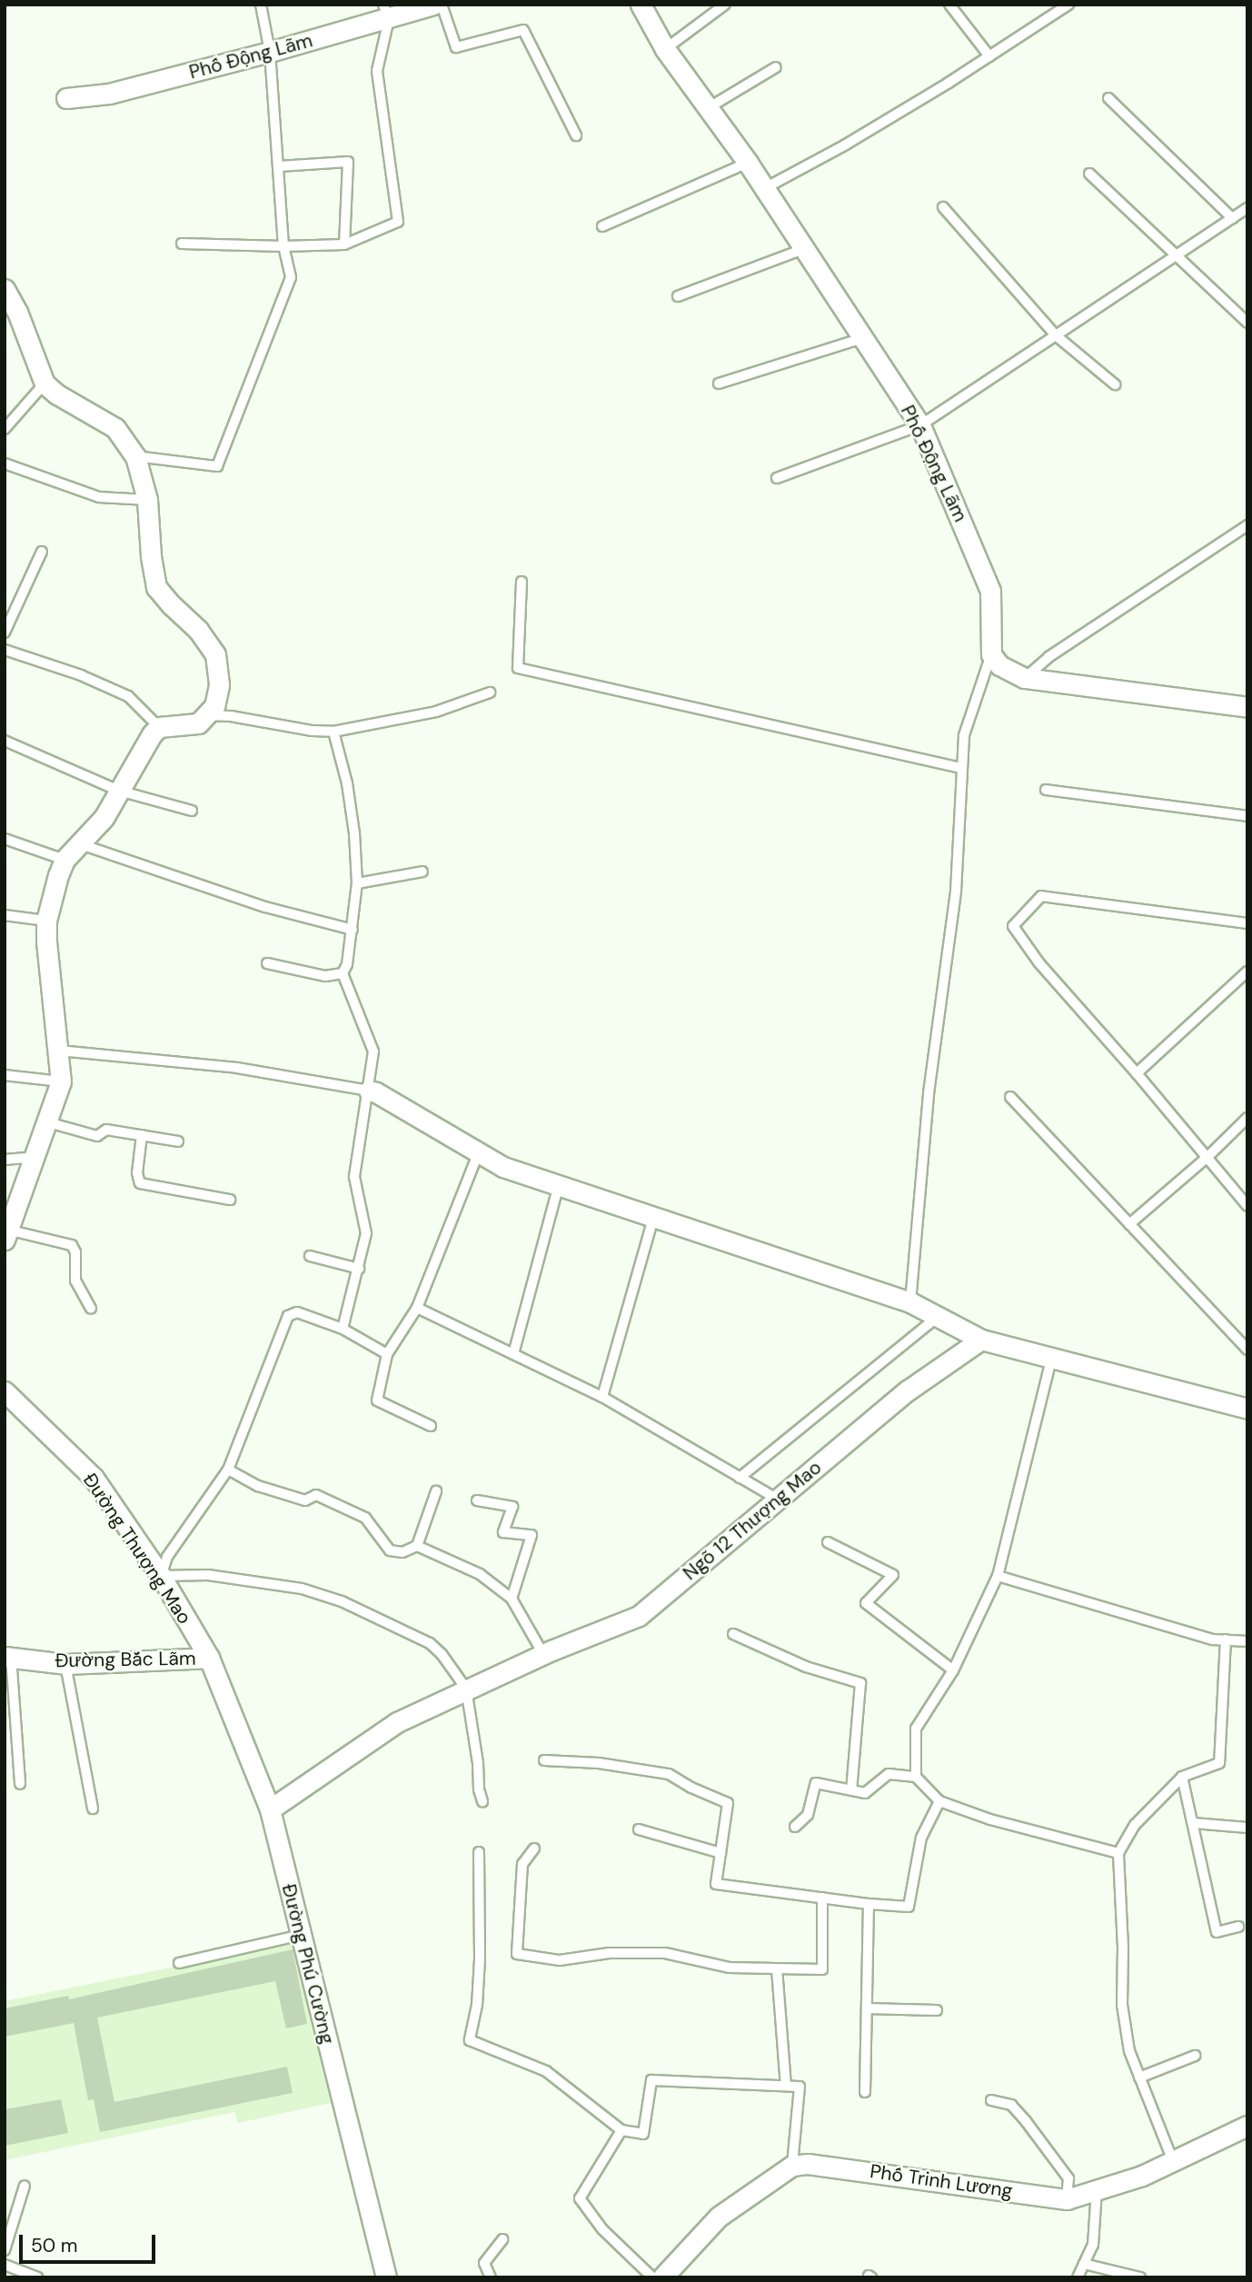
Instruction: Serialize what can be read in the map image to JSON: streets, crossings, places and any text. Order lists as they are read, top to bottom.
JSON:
{
  "streets": {
    "street": [
      "Phố Động Lãm",
      "Ngõ 12 Thượng Mao",
      "Đường Thượng Mao",
      "Đường Bắc Lãm",
      "Đường Phú Cường",
      "Phố Trinh Lương"
    ]
  },
  "crossings": [
    ["Ngõ 12 Thượng Mao", "Đường Phú Cường"],
    ["Đường Thượng Mao", "Đường Bắc Lãm"],
    ["Đường Thượng Mao", "Đường Phú Cường"],
    ["Đường Bắc Lãm", "Đường Phú Cường"]
  ],
  "scale_bar": "50 m"
}
